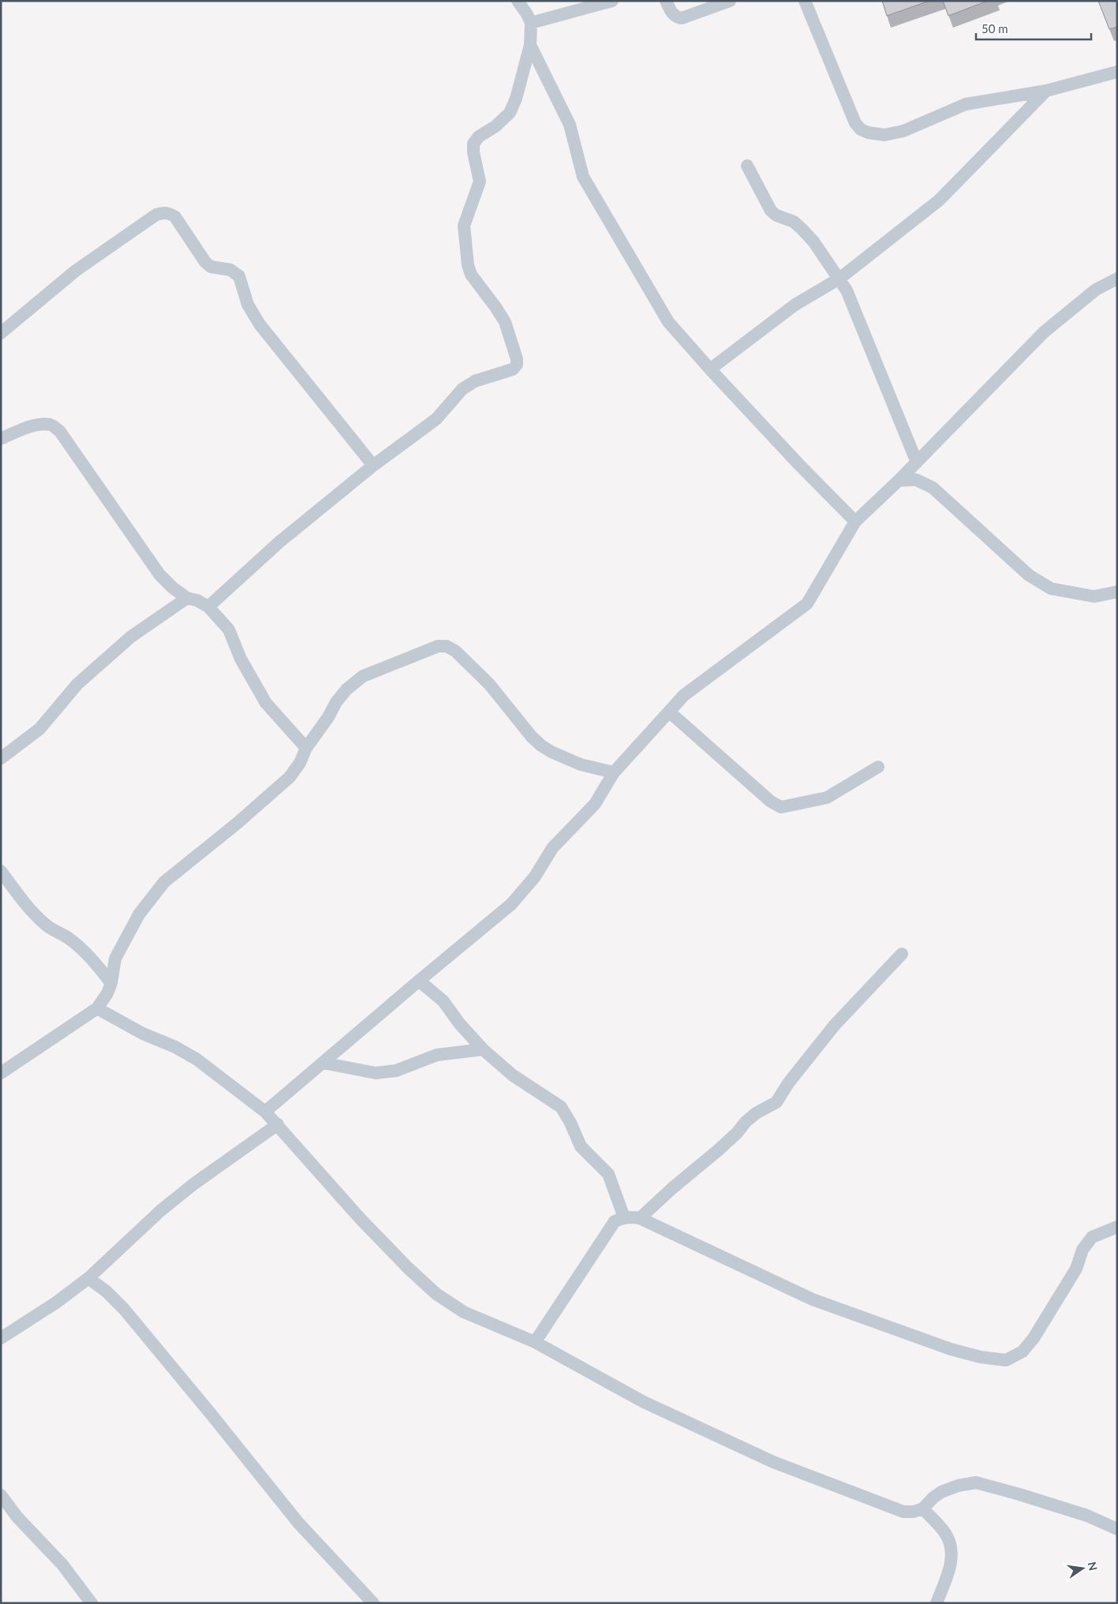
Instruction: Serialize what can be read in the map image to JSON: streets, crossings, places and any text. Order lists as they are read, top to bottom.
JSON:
{
  "scale_bar": "50 m",
  "north": "right"
}
